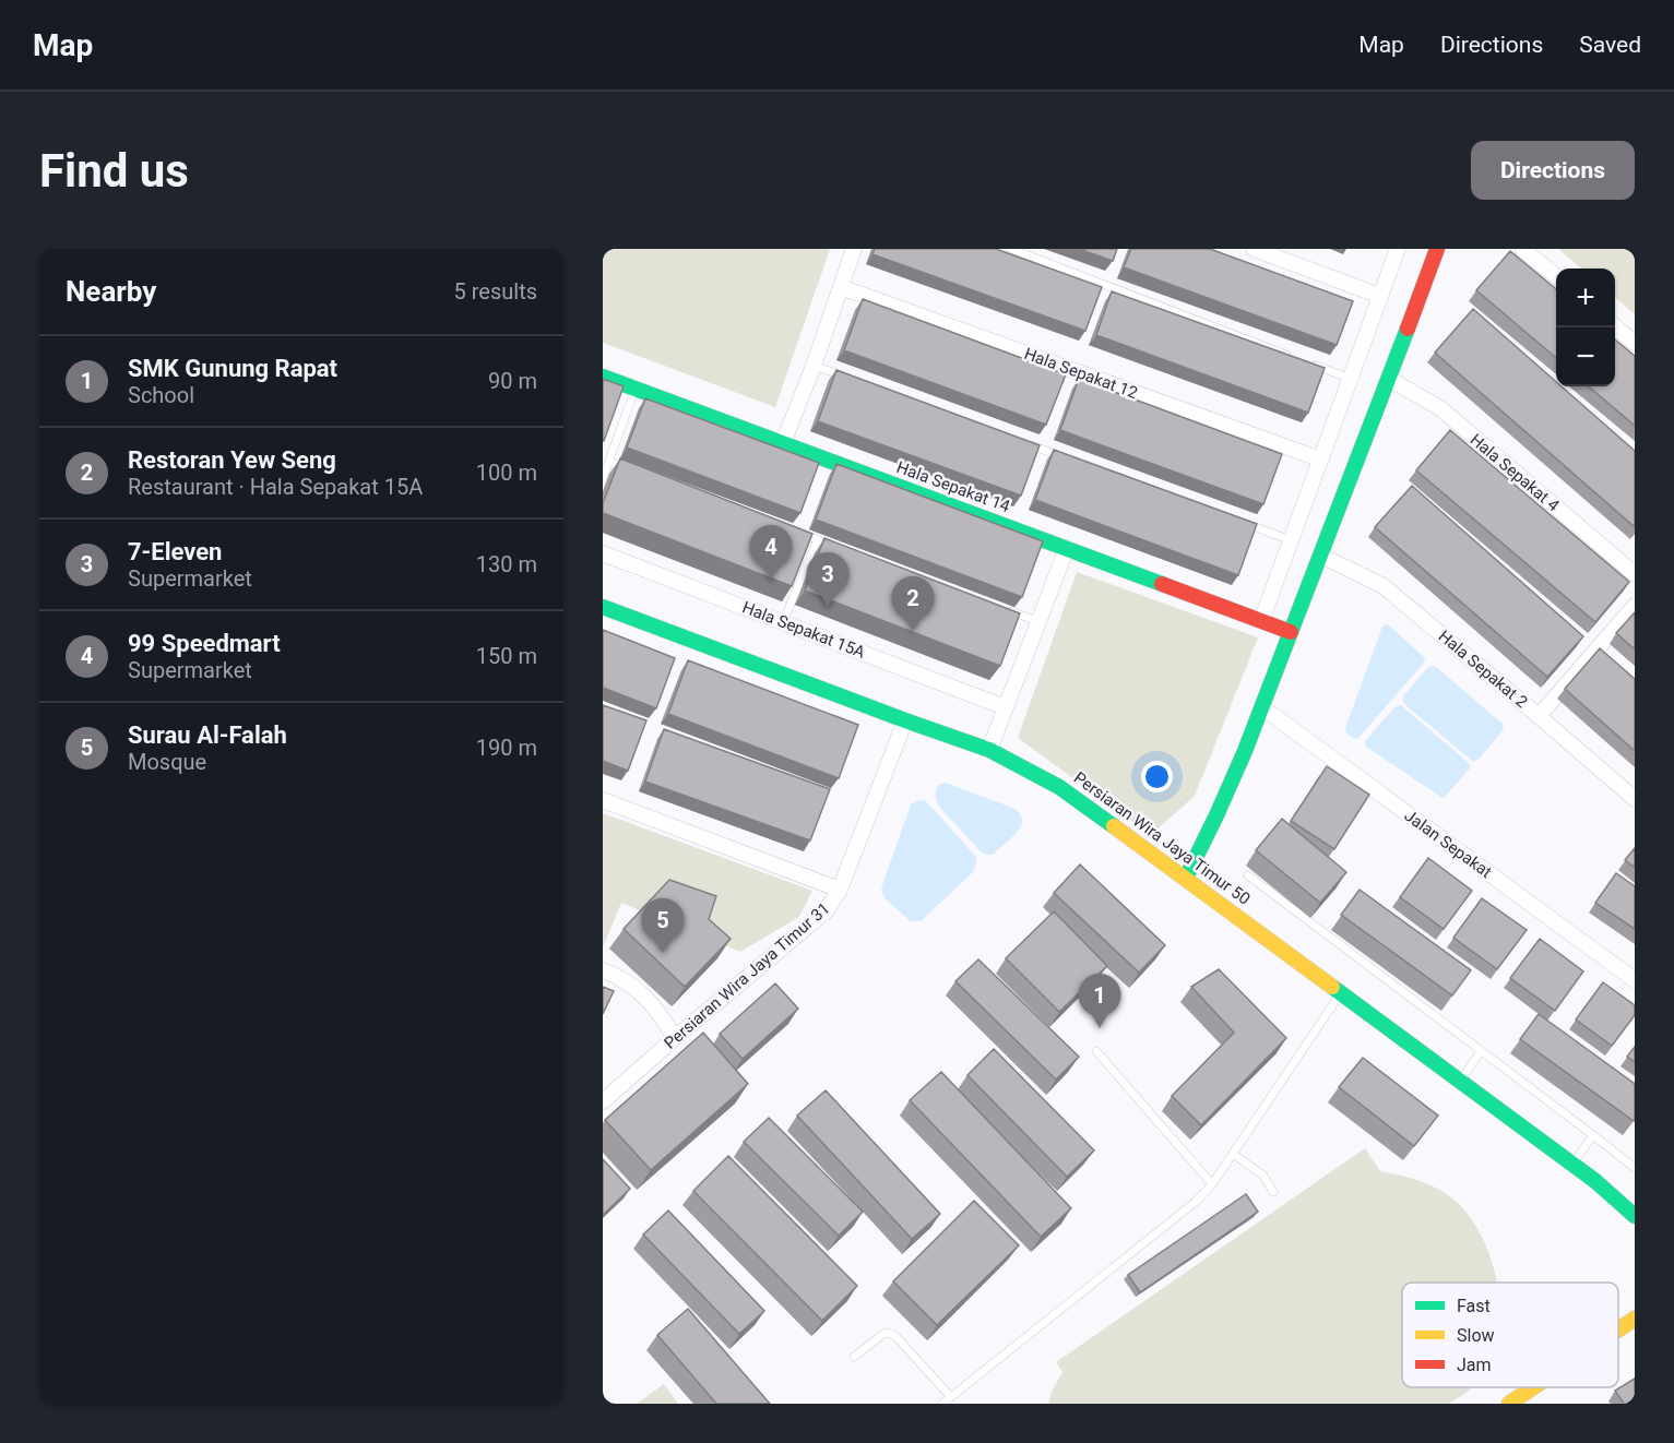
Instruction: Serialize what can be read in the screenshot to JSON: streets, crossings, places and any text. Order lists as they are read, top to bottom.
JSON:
{
  "streets": {
    "street": [
      "Hala Sepakat 12",
      "Hala Sepakat 4",
      "Hala Sepakat 14",
      "Hala Sepakat 15A",
      "Hala Sepakat 2",
      "Persiaran Wira Jaya Timur 50",
      "Jalan Sepakat",
      "Persiaran Wira Jaya Timur 31"
    ]
  },
  "crossings": [
    ["Persiaran Wira Jaya Timur 50", "Persiaran Wira Jaya Timur 31"]
  ],
  "legend": ["Fast", "Slow", "Jam"],
  "page": {
    "header": "Map",
    "nav": ["Map", "Directions", "Saved"],
    "buttons": "Directions",
    "title": "Find us",
    "heading": ["Nearby", "5 results"],
    "map_buttons": ["+", "−"],
    "list": [
      {
        "mark": "1",
        "name": "SMK Gunung Rapat",
        "note": "School",
        "value": "90 m"
      },
      {
        "mark": "2",
        "name": "Restoran Yew Seng",
        "note": "Restaurant · Hala Sepakat 15A",
        "value": "100 m"
      },
      {
        "mark": "3",
        "name": "7-Eleven",
        "note": "Supermarket",
        "value": "130 m"
      },
      {
        "mark": "4",
        "name": "99 Speedmart",
        "note": "Supermarket",
        "value": "150 m"
      },
      {
        "mark": "5",
        "name": "Surau Al-Falah",
        "note": "Mosque",
        "value": "190 m"
      }
    ],
    "pins": [
      "4",
      "3",
      "2",
      "5",
      "1"
    ]
  }
}
